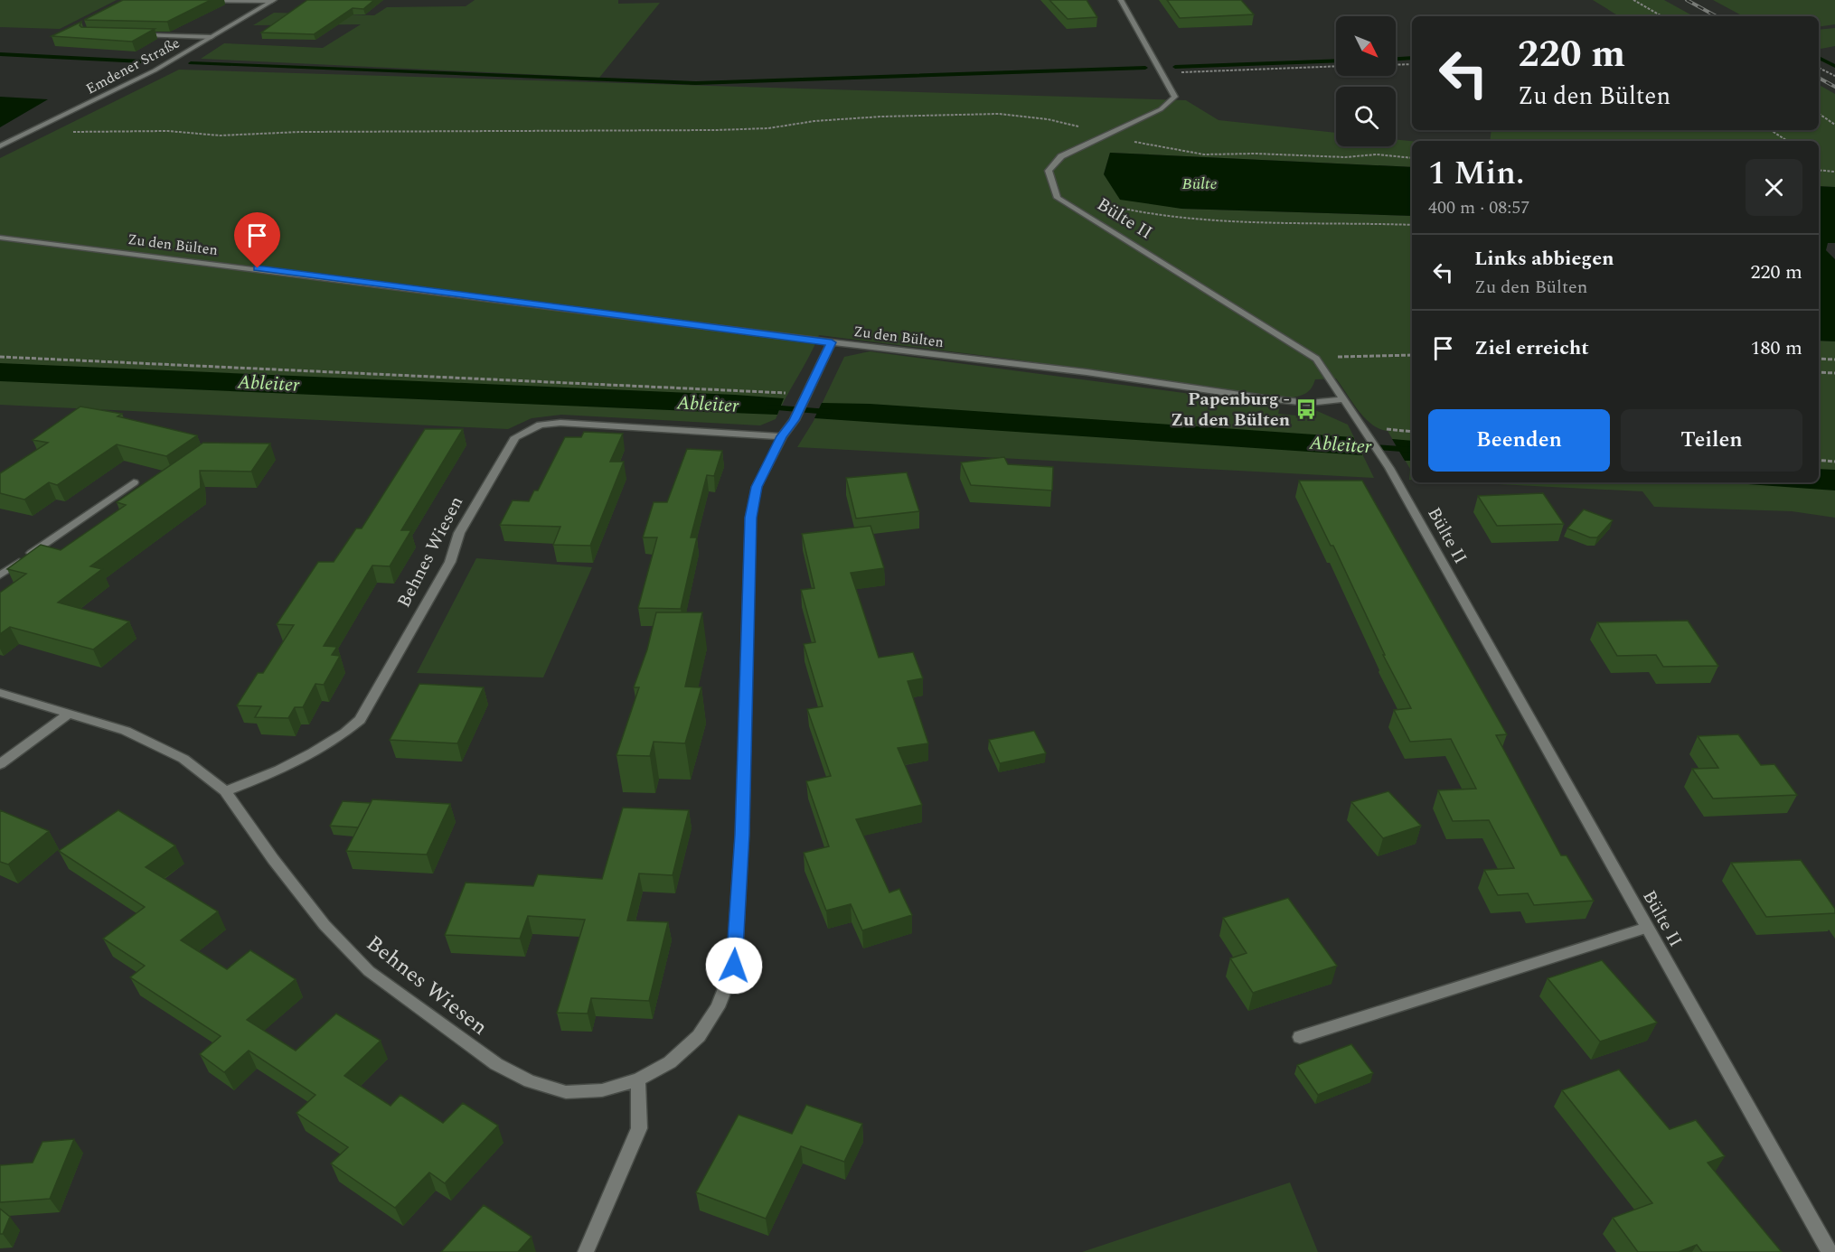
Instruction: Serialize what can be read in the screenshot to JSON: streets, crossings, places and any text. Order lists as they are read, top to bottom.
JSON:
{
  "streets": {
    "street": [
      "Emdener Straße",
      "Bülte II",
      "Zu den Bülten",
      "Behnes Wiesen"
    ]
  },
  "crossings": [
    ["Bülte II", "Zu den Bülten"],
    ["Zu den Bülten", "Behnes Wiesen"]
  ],
  "water": ["Bülte", "Ableiter"],
  "places": {
    "bus stop": ["Papenburg - Zu den Bülten"]
  },
  "north": "bottom right",
  "page": {
    "turn": ["220 m", "Zu den Bülten"],
    "heading": ["1 Min.", "400 m · 08:57"],
    "list": [
      {
        "name": "Links abbiegen",
        "note": "Zu den Bülten",
        "value": "220 m"
      },
      {
        "name": "Ziel erreicht",
        "value": "180 m"
      }
    ],
    "buttons": ["Beenden", "Teilen"]
  }
}
